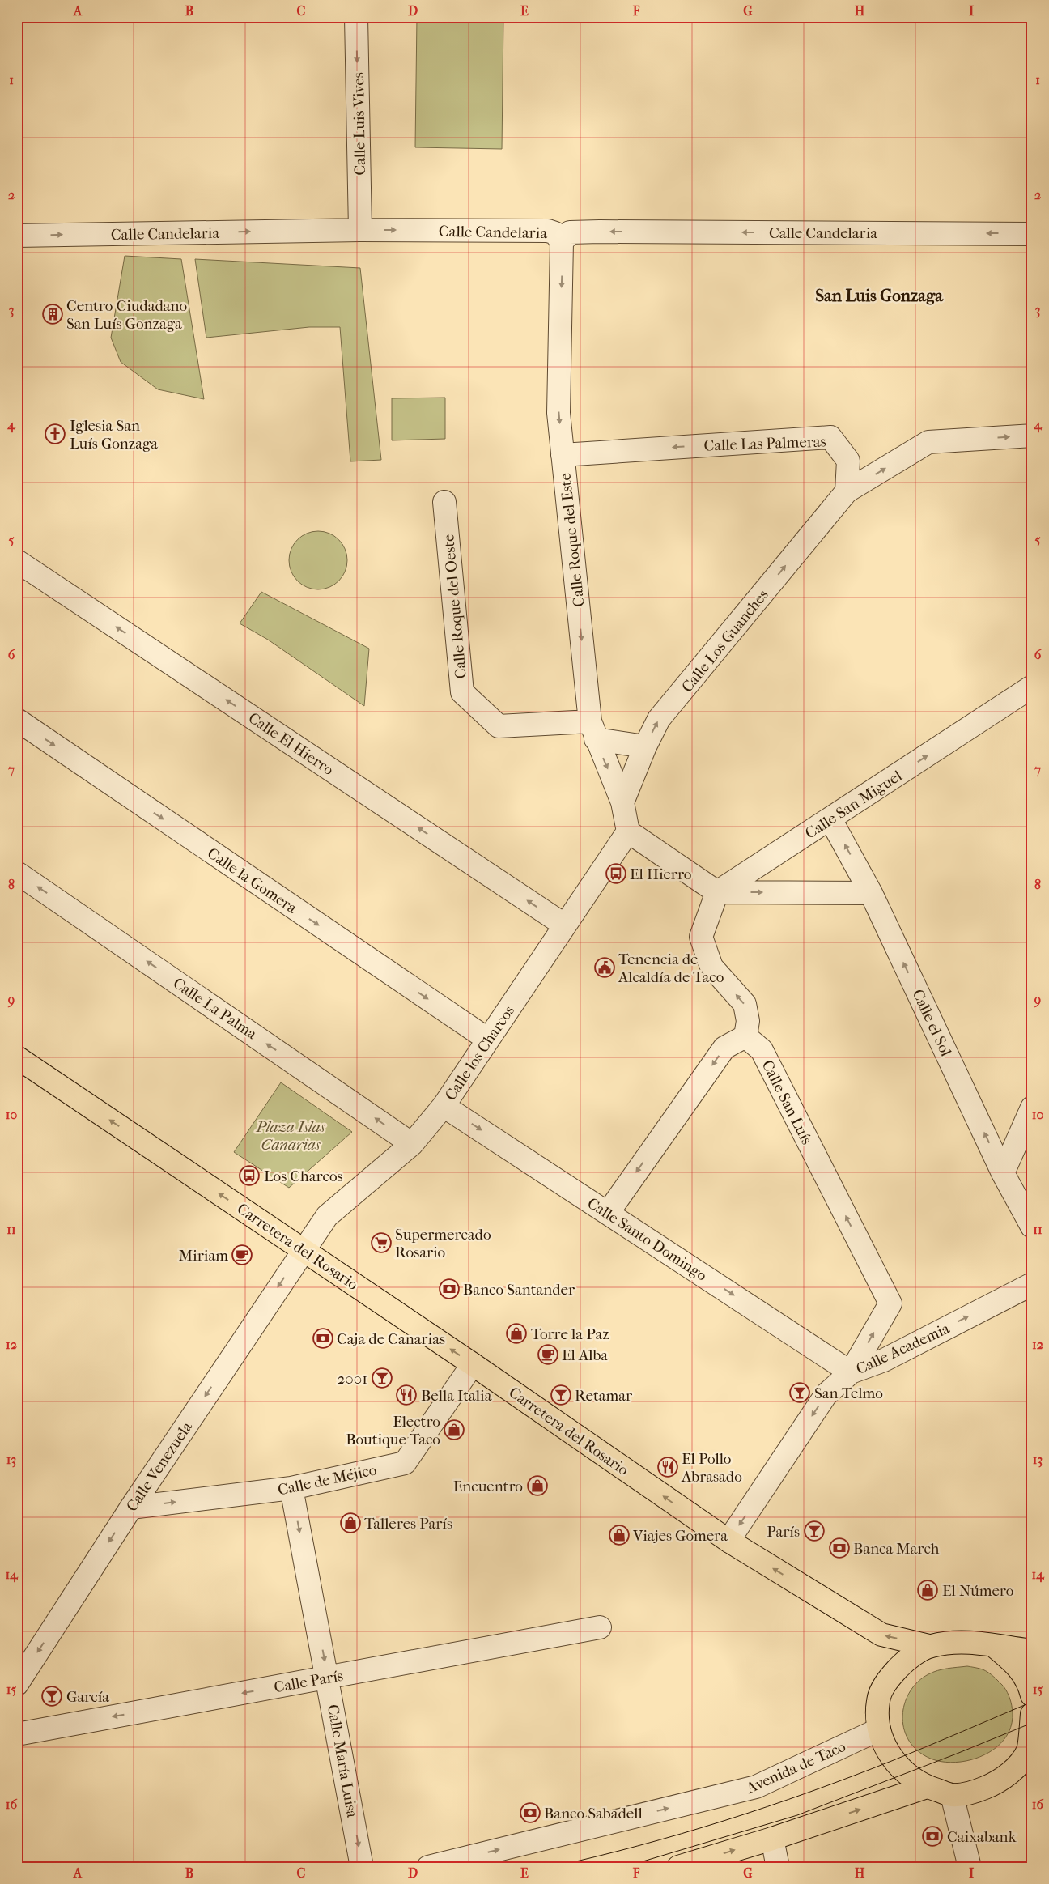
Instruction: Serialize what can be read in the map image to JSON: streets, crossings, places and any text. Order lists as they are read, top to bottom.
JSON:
{
  "streets": {
    "main road": ["Carretera del Rosario"],
    "street": [
      "Calle Luis Vives",
      "Calle Candelaria",
      "Calle Las Palmeras",
      "Calle Roque del Este",
      "Calle Roque del Oeste",
      "Calle Los Guanches",
      "Calle El Hierro",
      "Calle San Miguel",
      "Calle la Gomera",
      "Calle La Palma",
      "Calle el Sol",
      "Calle los Charcos",
      "Calle San Luís",
      "Calle Santo Domingo",
      "Calle Academia",
      "Calle Venezuela",
      "Calle de Méjico",
      "Calle París",
      "Calle María Luisa",
      "Avenida de Taco"
    ]
  },
  "crossings": [
    ["Calle Luis Vives", "Calle Candelaria"],
    ["Calle Candelaria", "Calle Roque del Este"],
    ["Calle Las Palmeras", "Calle Roque del Este"],
    ["Calle Las Palmeras", "Calle Los Guanches"],
    ["Calle Roque del Este", "Calle Roque del Oeste"],
    ["Calle Roque del Este", "Calle Los Guanches"],
    ["Calle Roque del Este", "Calle los Charcos"],
    ["Calle Roque del Oeste", "Calle Los Guanches"],
    ["Calle El Hierro", "Calle los Charcos"],
    ["Calle San Miguel", "Calle el Sol"],
    ["Calle la Gomera", "Calle los Charcos"],
    ["Calle La Palma", "Calle los Charcos"],
    ["Calle los Charcos", "Calle Santo Domingo"],
    ["Calle los Charcos", "Carretera del Rosario"],
    ["Calle los Charcos", "Calle Venezuela"],
    ["Calle San Luís", "Calle Santo Domingo"],
    ["Calle San Luís", "Calle Academia"],
    ["Calle Santo Domingo", "Calle Academia"],
    ["Carretera del Rosario", "Calle Academia"],
    ["Carretera del Rosario", "Calle Venezuela"],
    ["Carretera del Rosario", "Calle de Méjico"],
    ["Calle Venezuela", "Calle de Méjico"],
    ["Calle de Méjico", "Calle María Luisa"],
    ["Calle París", "Calle María Luisa"]
  ],
  "one_way": [
    "Calle Luis Vives",
    "Calle Las Palmeras",
    "Calle Roque del Este",
    "Calle Los Guanches",
    "Calle El Hierro",
    "Calle San Miguel",
    "Calle la Gomera",
    "Calle La Palma",
    "Calle el Sol",
    "Calle San Luís",
    "Calle Santo Domingo",
    "Carretera del Rosario",
    "Calle Venezuela",
    "Calle de Méjico",
    "Calle París",
    "Calle María Luisa",
    "Avenida de Taco"
  ],
  "districts": ["San Luis Gonzaga"],
  "parks": ["Plaza Islas Canarias"],
  "places": {
    "building": ["Centro Ciudadano San Luís Gonzaga"],
    "church": ["Iglesia San Luís Gonzaga"],
    "bus stop": ["El Hierro", "Los Charcos"],
    "public building": ["Tenencia de Alcaldía de Taco"],
    "supermarket": ["Supermercado Rosario"],
    "cafe": ["Miriam", "El Alba"],
    "bank": [
      "Banco Santander",
      "Caja de Canarias",
      "Banca March",
      "Banco Sabadell",
      "Caixabank"
    ],
    "shop": [
      "Torre la Paz",
      "Electro Boutique Taco",
      "Encuentro",
      "Talleres París",
      "Viajes Gomera",
      "El Número"
    ],
    "bar": [
      "2001",
      "San Telmo",
      "Retamar",
      "París",
      "García"
    ],
    "restaurant": ["Bella Italia", "El Pollo Abrasado"]
  },
  "grid": {
    "columns": [
      "A",
      "B",
      "C",
      "D",
      "E",
      "F",
      "G",
      "H",
      "I"
    ],
    "rows": [
      "1",
      "2",
      "3",
      "4",
      "5",
      "6",
      "7",
      "8",
      "9",
      "10",
      "11",
      "12",
      "13",
      "14",
      "15",
      "16"
    ]
  }
}
